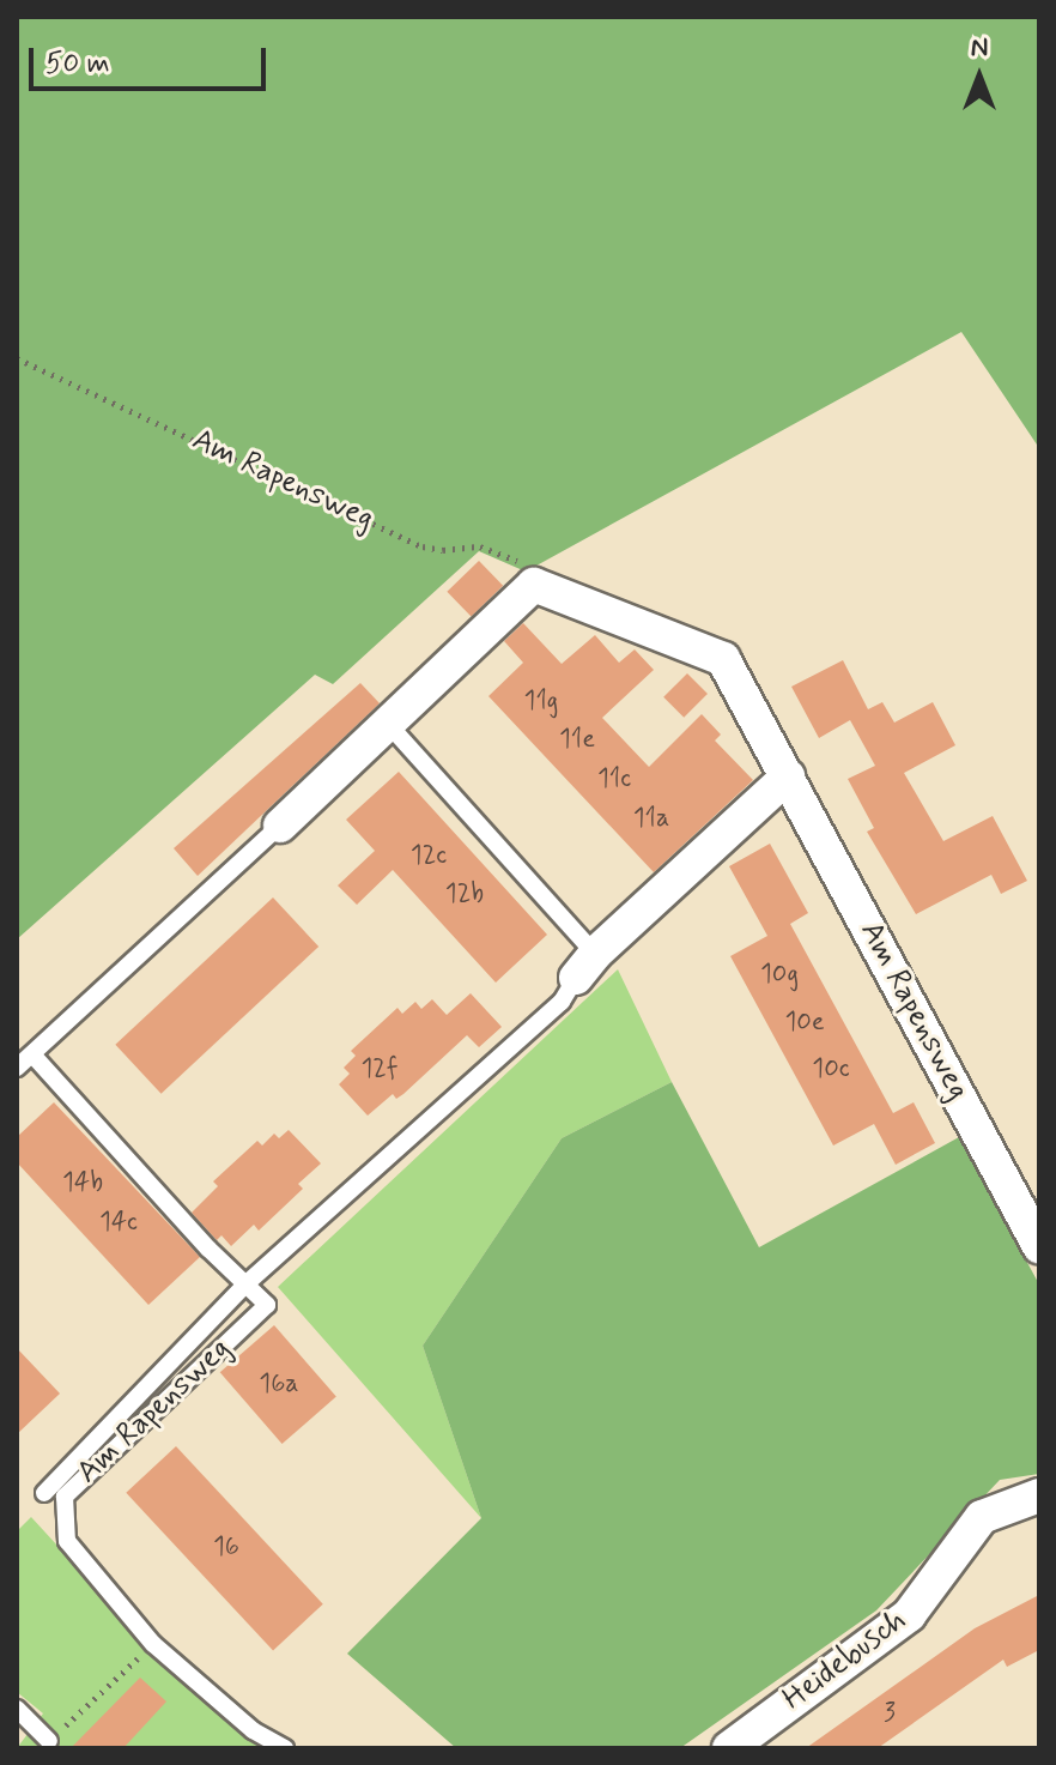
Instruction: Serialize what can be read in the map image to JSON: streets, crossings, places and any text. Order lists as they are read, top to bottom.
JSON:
{
  "streets": {
    "street": ["Am Rapensweg", "Heidebusch"]
  },
  "house_numbers": [
    "11g",
    "11e",
    "11c",
    "11a",
    "12c",
    "12b",
    "10g",
    "10e",
    "12f",
    "10c",
    "14b",
    "14c",
    "16a",
    "16",
    "3"
  ],
  "scale_bar": "50 m",
  "north": "top"
}
